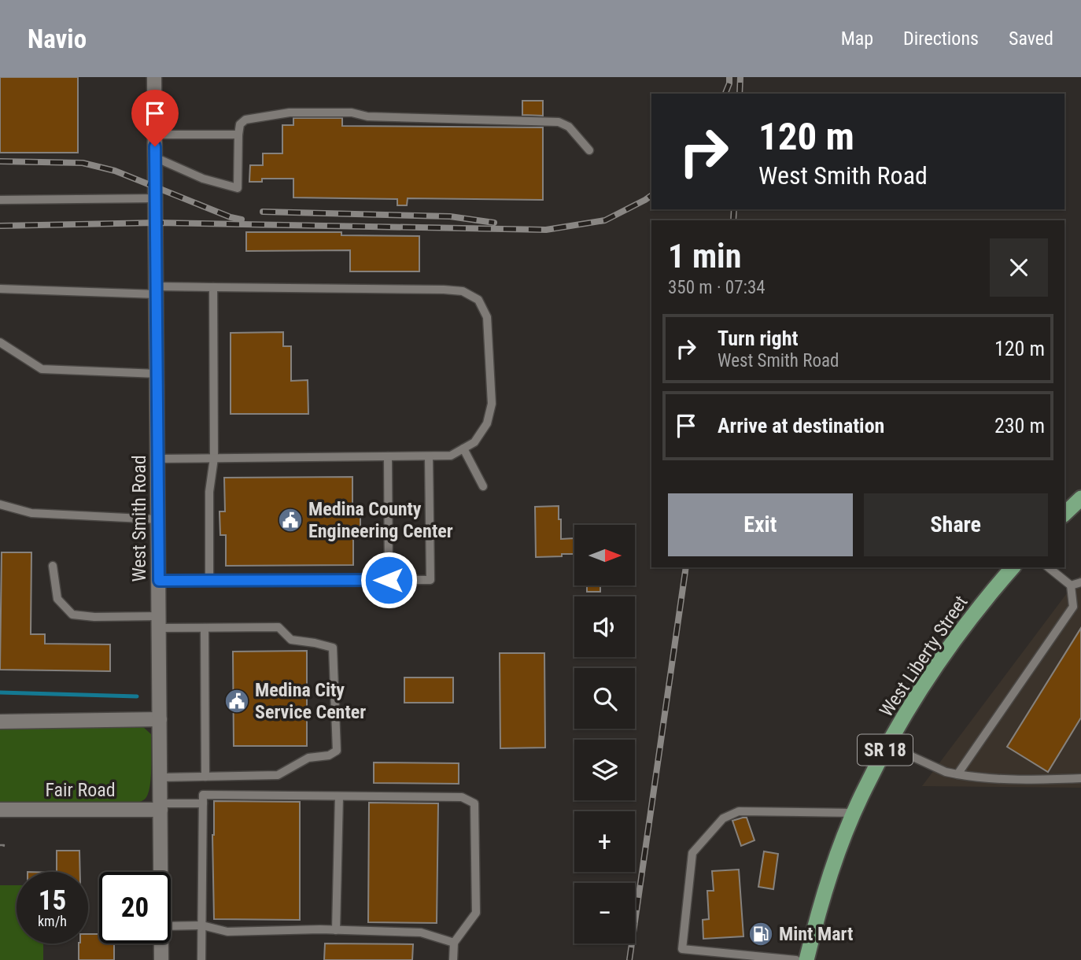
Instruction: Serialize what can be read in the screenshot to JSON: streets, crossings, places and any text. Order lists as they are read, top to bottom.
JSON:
{
  "streets": {
    "highway": ["West Liberty Street", "SR 18"],
    "street": ["West Smith Road", "Fair Road"]
  },
  "crossings": [
    ["West Smith Road", "Fair Road"]
  ],
  "places": {
    "public building": ["Medina County Engineering Center", "Medina City Service Center"],
    "fuel station": ["Mint Mart"]
  },
  "north": "right",
  "page": {
    "header": "Navio",
    "nav": ["Map", "Directions", "Saved"],
    "turn": ["120 m", "West Smith Road"],
    "heading": ["1 min", "350 m · 07:34"],
    "list": [
      {
        "name": "Turn right",
        "note": "West Smith Road",
        "value": "120 m"
      },
      {
        "name": "Arrive at destination",
        "value": "230 m"
      }
    ],
    "buttons": ["Exit", "Share"],
    "map_buttons": ["+", "−"],
    "speed": "15 km/h",
    "limit": "20"
  }
}
